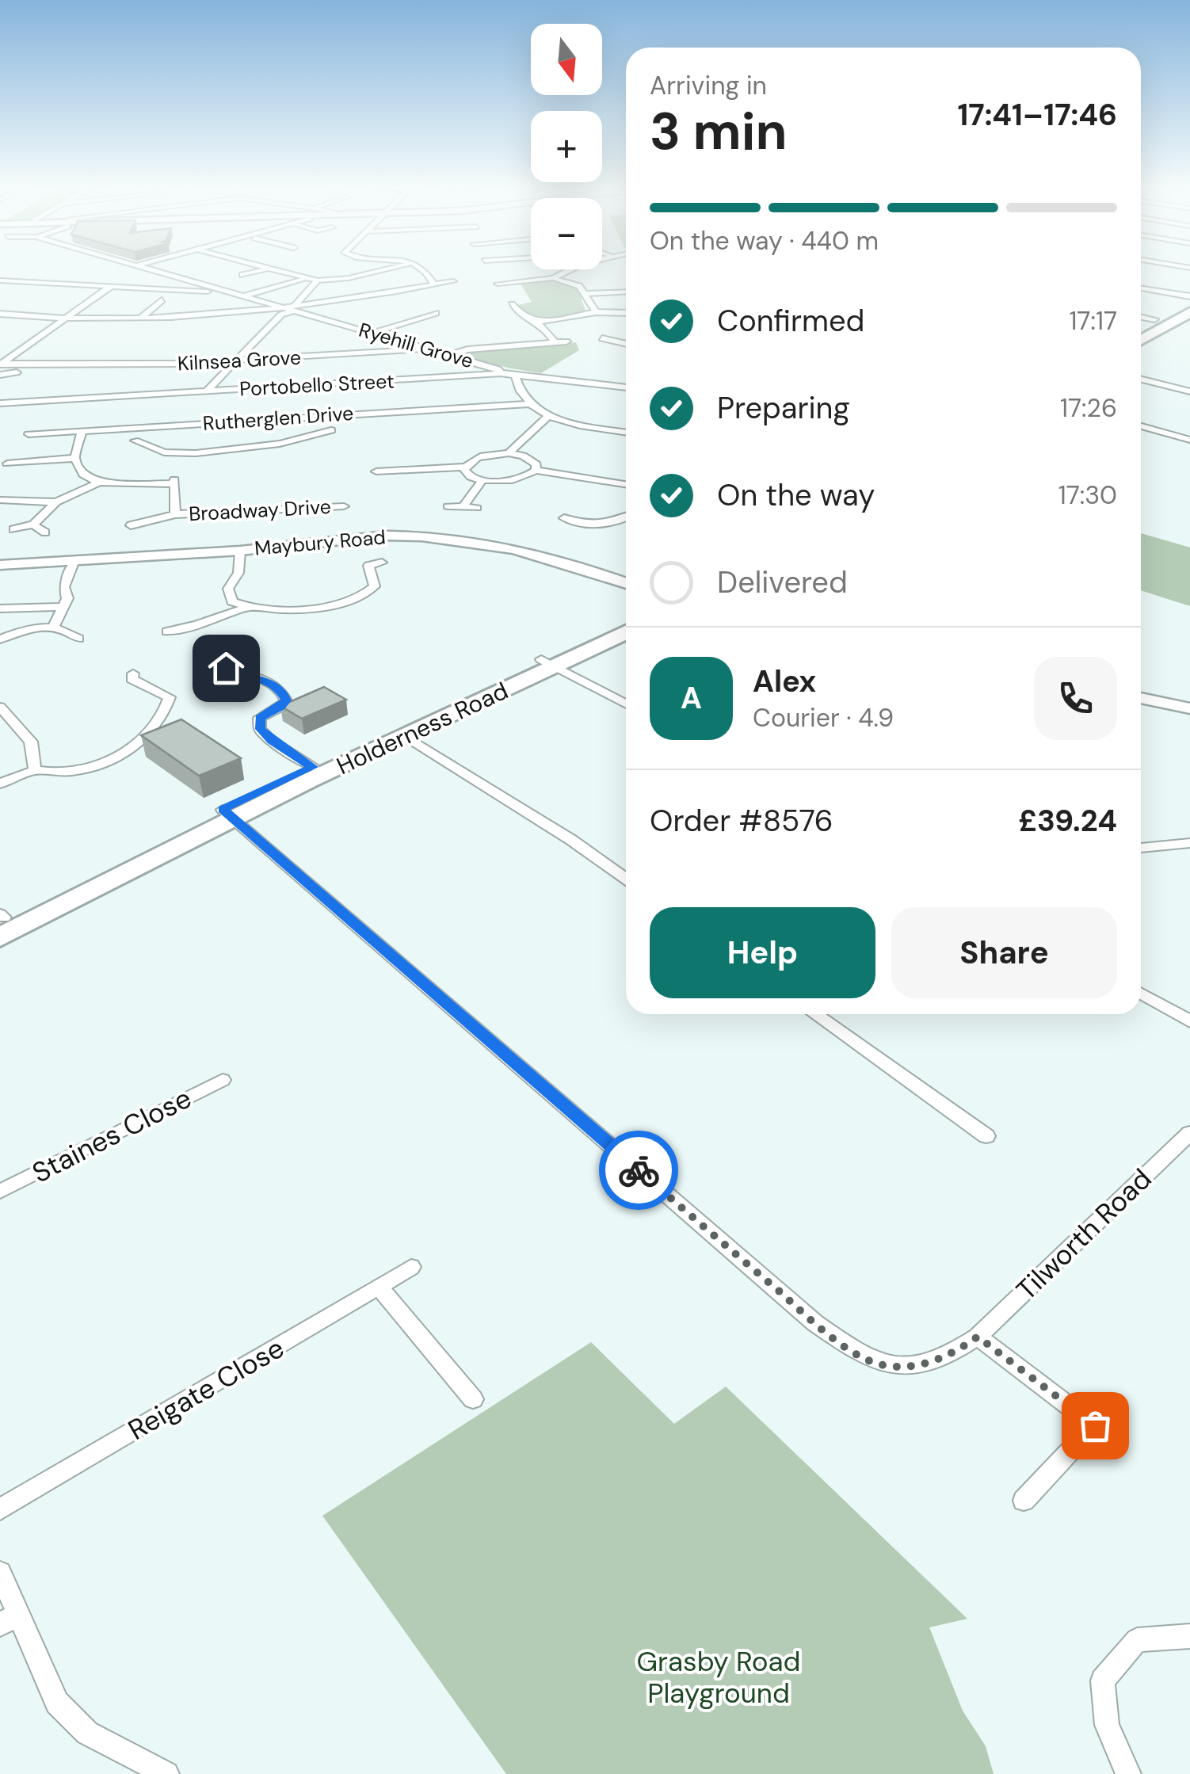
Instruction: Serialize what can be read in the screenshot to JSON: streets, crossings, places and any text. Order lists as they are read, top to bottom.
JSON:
{
  "streets": {
    "highway": ["Holderness Road"],
    "street": [
      "Ryehill Grove",
      "Kilnsea Grove",
      "Portobello Street",
      "Rutherglen Drive",
      "Broadway Drive",
      "Maybury Road",
      "Staines Close",
      "Tilworth Road",
      "Reigate Close"
    ]
  },
  "crossings": [
    ["Ryehill Grove", "Kilnsea Grove"],
    ["Ryehill Grove", "Portobello Street"],
    ["Holderness Road", "Tilworth Road"]
  ],
  "parks": ["Grasby Road Playground"],
  "north": "bottom",
  "page": {
    "map_buttons": ["+", "−"],
    "heading": ["3 min", "Arriving in", "17:41–17:46"],
    "panel": [
      "Alex",
      "Courier · 4.9",
      "Order #8576",
      "£39.24"
    ],
    "bar": "On the way · 440 m",
    "list": [
      ["Confirmed", "17:17"],
      ["Preparing", "17:26"],
      ["On the way", "17:30"],
      "Delivered"
    ],
    "round": "A",
    "buttons": ["Help", "Share"]
  }
}
